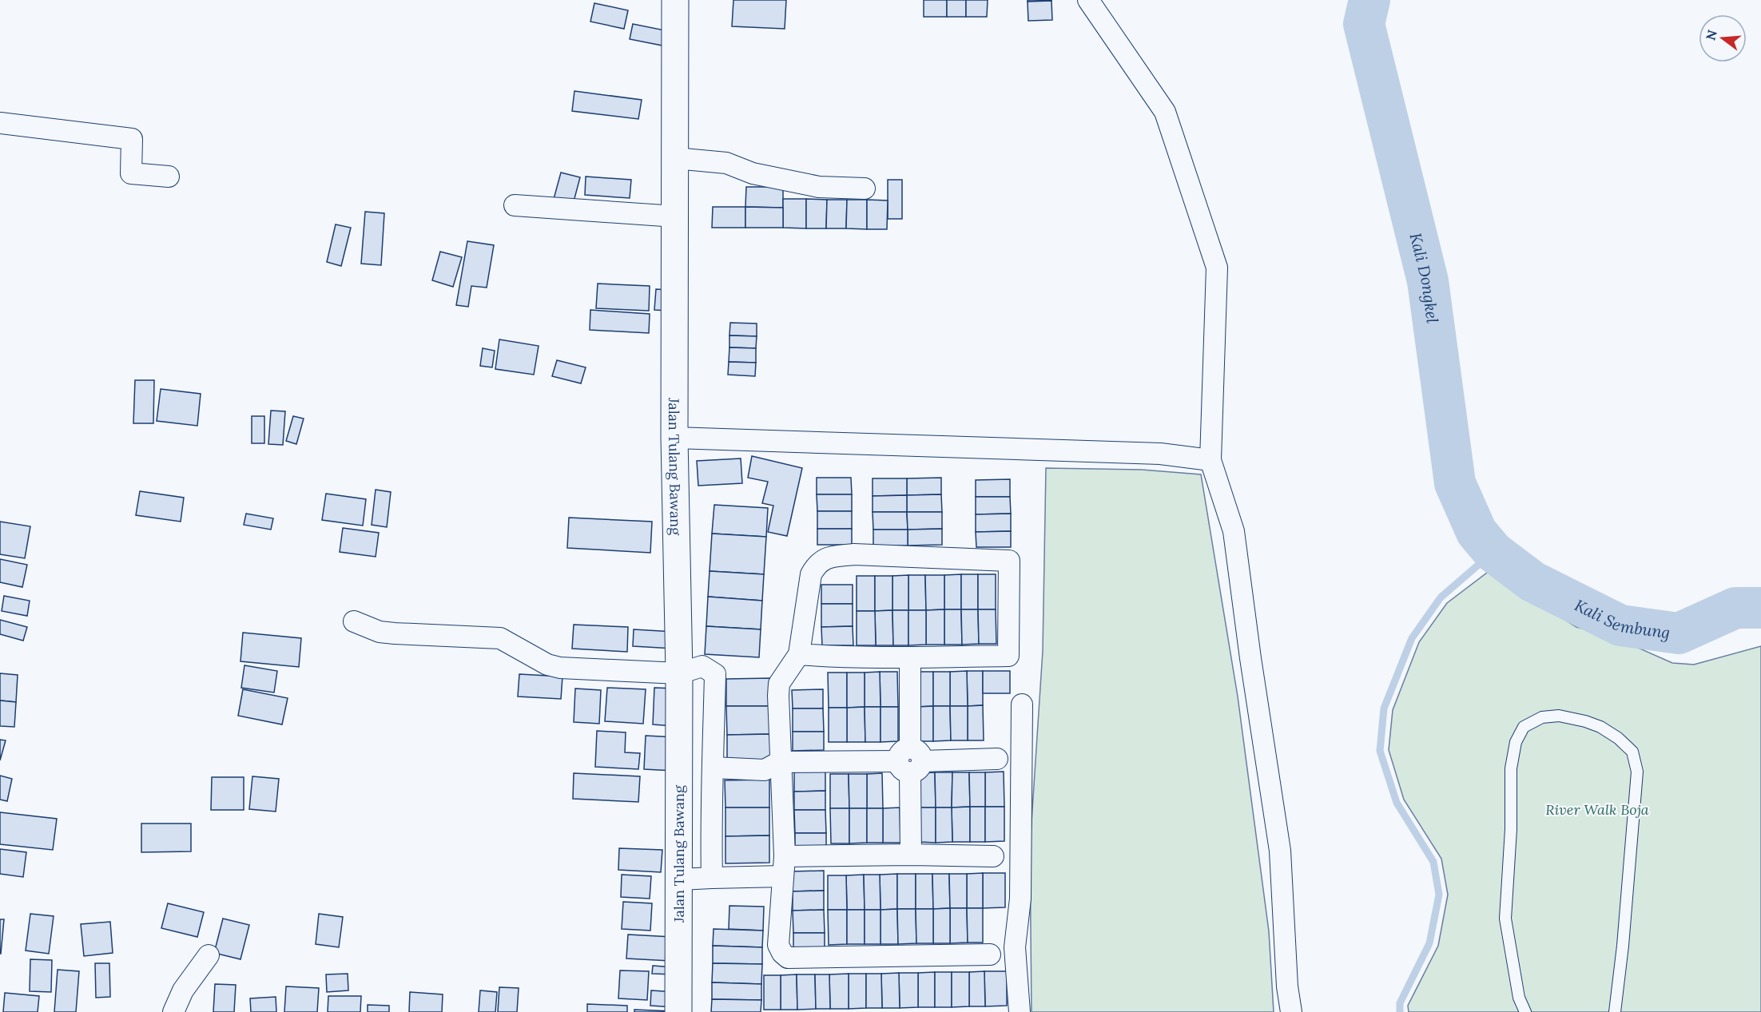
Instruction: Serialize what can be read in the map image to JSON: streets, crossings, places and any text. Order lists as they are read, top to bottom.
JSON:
{
  "streets": {
    "street": ["Jalan Tulang Bawang"]
  },
  "water": ["Kali Dongkel", "Kali Sembung"],
  "parks": ["River Walk Boja"],
  "north": "left"
}
